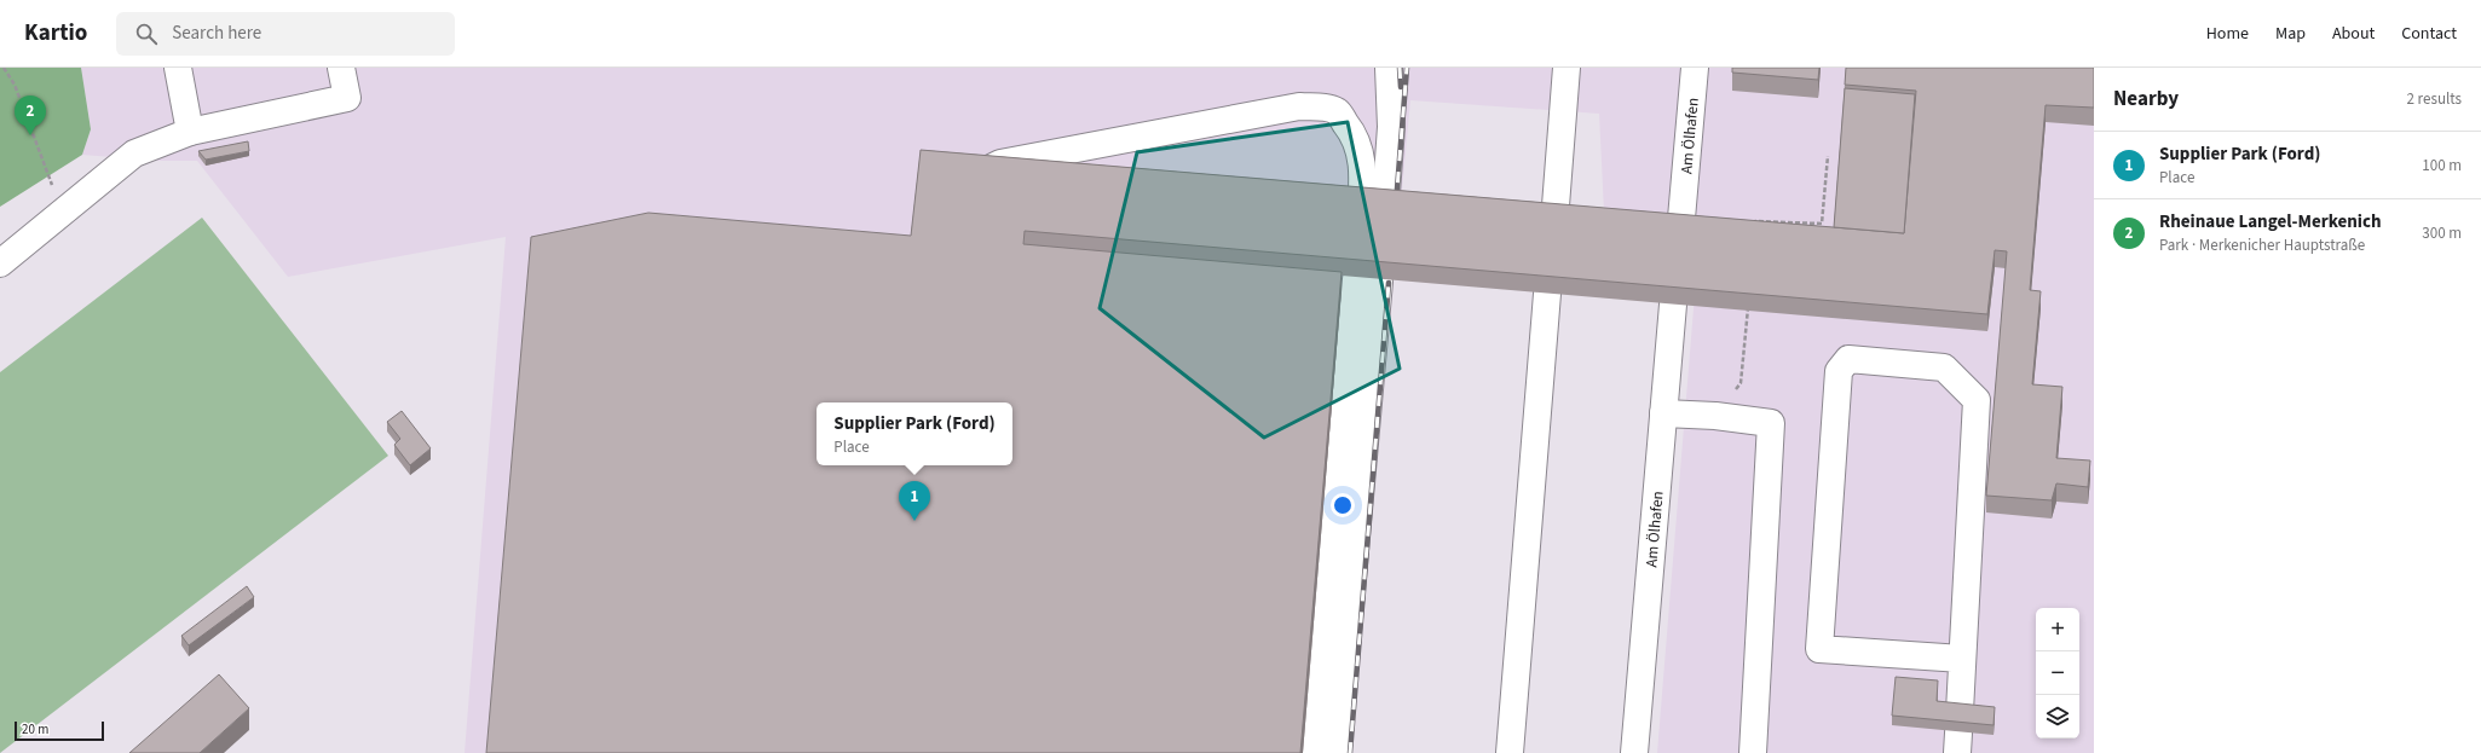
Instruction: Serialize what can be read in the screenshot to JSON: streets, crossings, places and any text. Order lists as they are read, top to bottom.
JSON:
{
  "streets": {
    "street": ["Am Ölhafen"]
  },
  "scale_bar": "20 m",
  "page": {
    "header": "Kartio",
    "search": "Search here",
    "nav": [
      "Home",
      "Map",
      "About",
      "Contact"
    ],
    "heading": ["Nearby", "2 results"],
    "pins": ["2", "1"],
    "list": [
      {
        "mark": "1",
        "name": "Supplier Park (Ford)",
        "note": "Place",
        "value": "100 m"
      },
      {
        "mark": "2",
        "name": "Rheinaue Langel-Merkenich",
        "note": "Park · Merkenicher Hauptstraße",
        "value": "300 m"
      }
    ],
    "popup": ["Supplier Park (Ford)", "Place"],
    "map_buttons": ["+", "−"],
    "scale": "20 m"
  }
}
